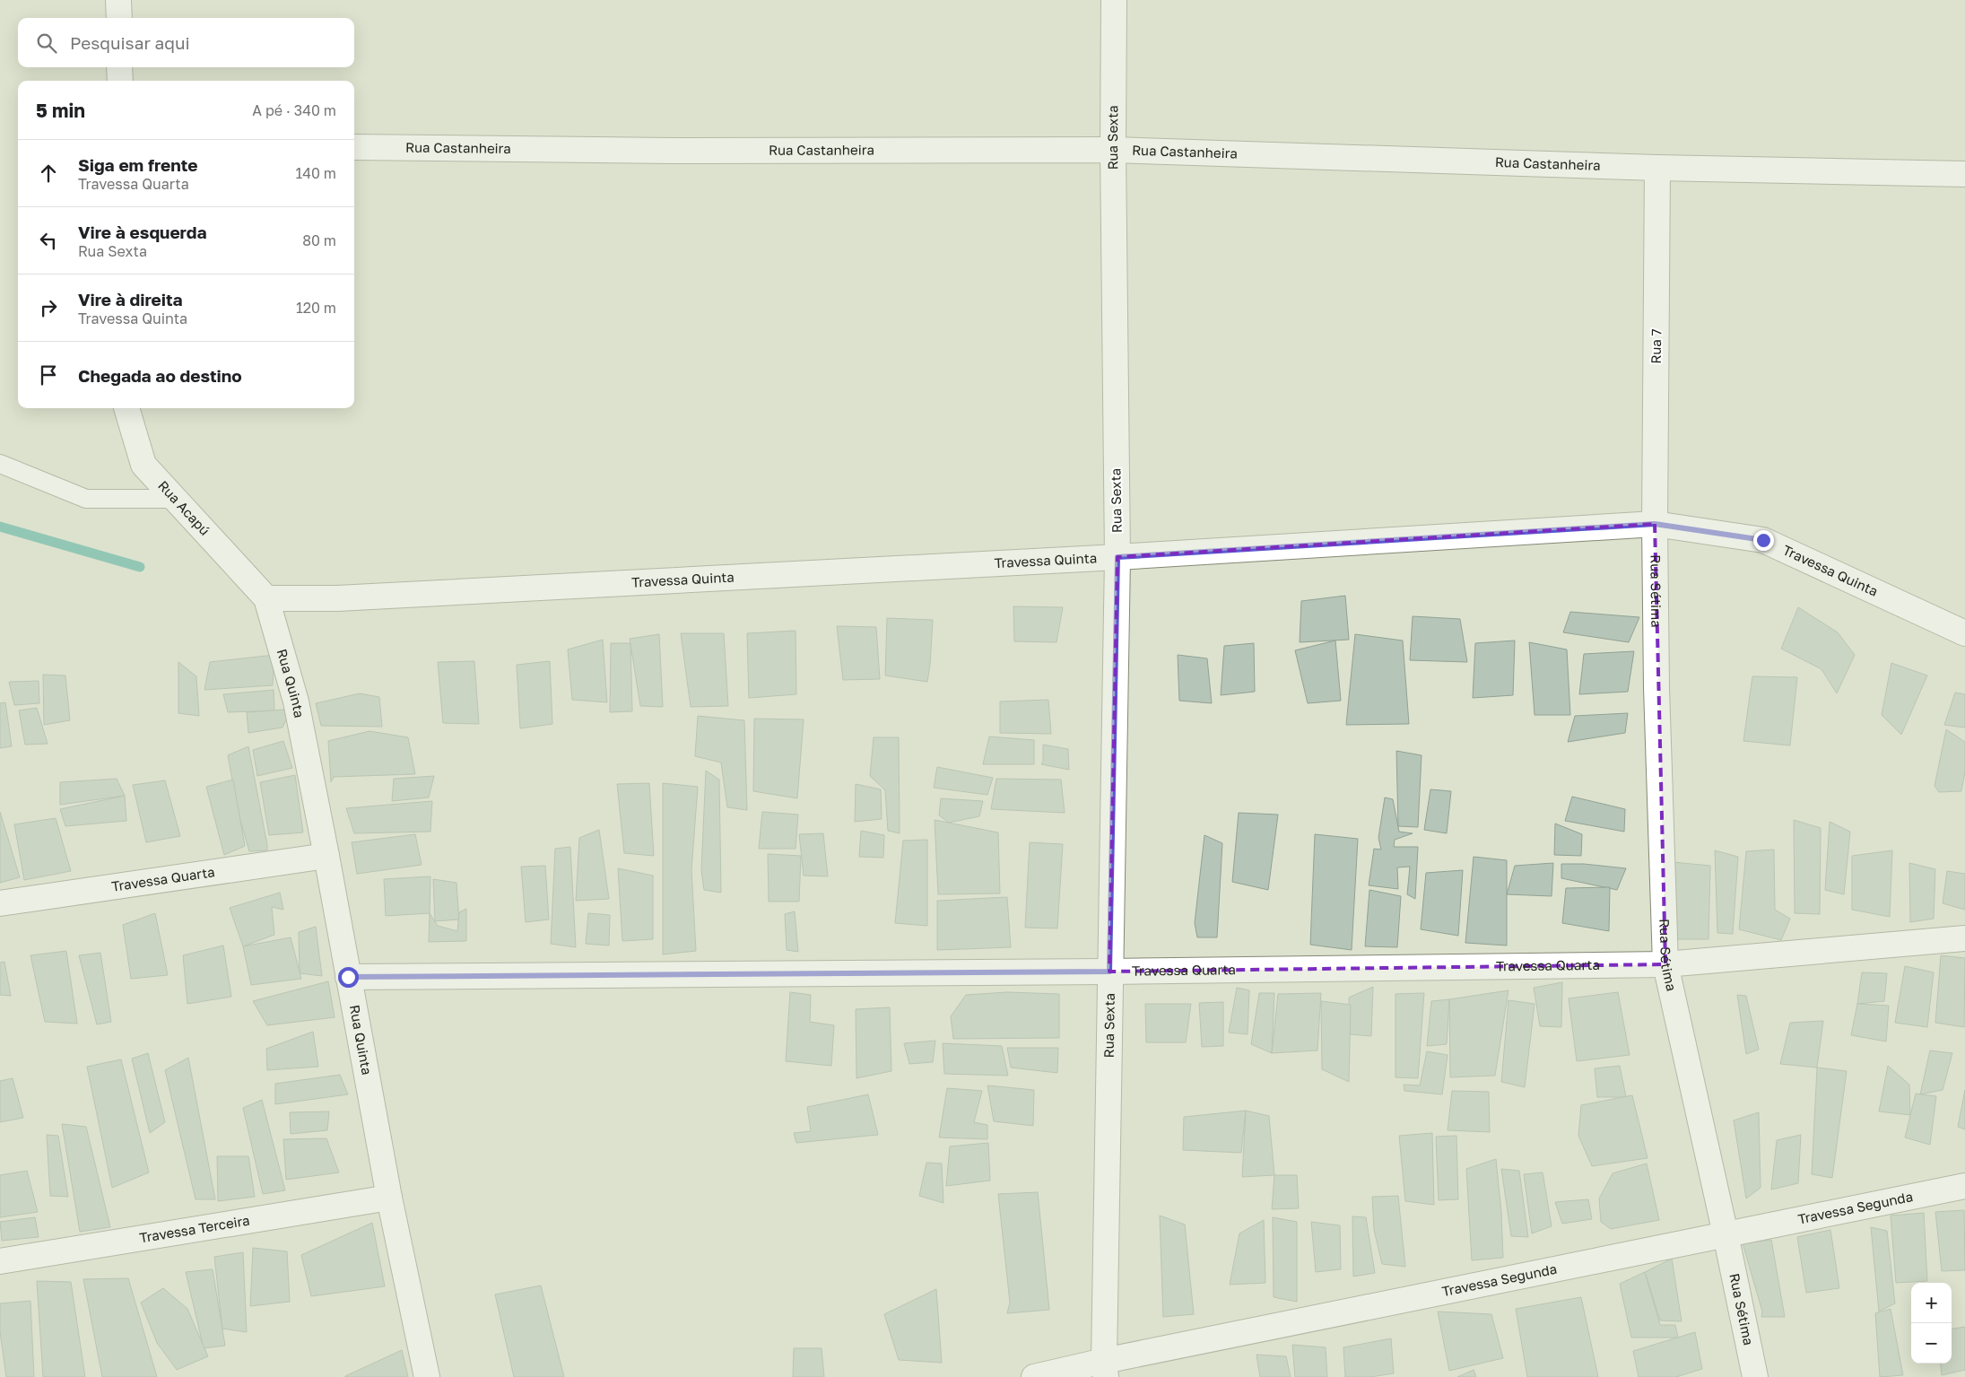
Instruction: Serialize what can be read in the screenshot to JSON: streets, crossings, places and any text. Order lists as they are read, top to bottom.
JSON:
{
  "streets": {
    "street": [
      "Rua Sexta",
      "Rua Castanheira",
      "Rua 7",
      "Rua Acapú",
      "Travessa Quinta",
      "Rua Sétima",
      "Rua Quinta",
      "Travessa Quarta",
      "Travessa Segunda",
      "Travessa Terceira"
    ]
  },
  "crossings": [
    ["Rua Sexta", "Rua Castanheira"],
    ["Rua Sexta", "Travessa Quinta"],
    ["Rua Sexta", "Travessa Quarta"],
    ["Rua Sexta", "Travessa Segunda"],
    ["Rua Castanheira", "Rua 7"],
    ["Rua 7", "Travessa Quinta"],
    ["Rua 7", "Rua Sétima"],
    ["Rua Acapú", "Travessa Quinta"],
    ["Rua Acapú", "Rua Quinta"],
    ["Travessa Quinta", "Rua Sétima"],
    ["Travessa Quinta", "Rua Quinta"],
    ["Rua Sétima", "Travessa Quarta"],
    ["Rua Sétima", "Travessa Segunda"],
    ["Rua Quinta", "Travessa Quarta"],
    ["Rua Quinta", "Travessa Terceira"]
  ],
  "page": {
    "search": "Pesquisar aqui",
    "heading": ["5 min", "A pé · 340 m"],
    "list": [
      ["Siga em frente", "Travessa Quarta", "140 m"],
      ["Vire à esquerda", "Rua Sexta", "80 m"],
      ["Vire à direita", "Travessa Quinta", "120 m"],
      "Chegada ao destino"
    ],
    "map_buttons": ["+", "−"]
  }
}
